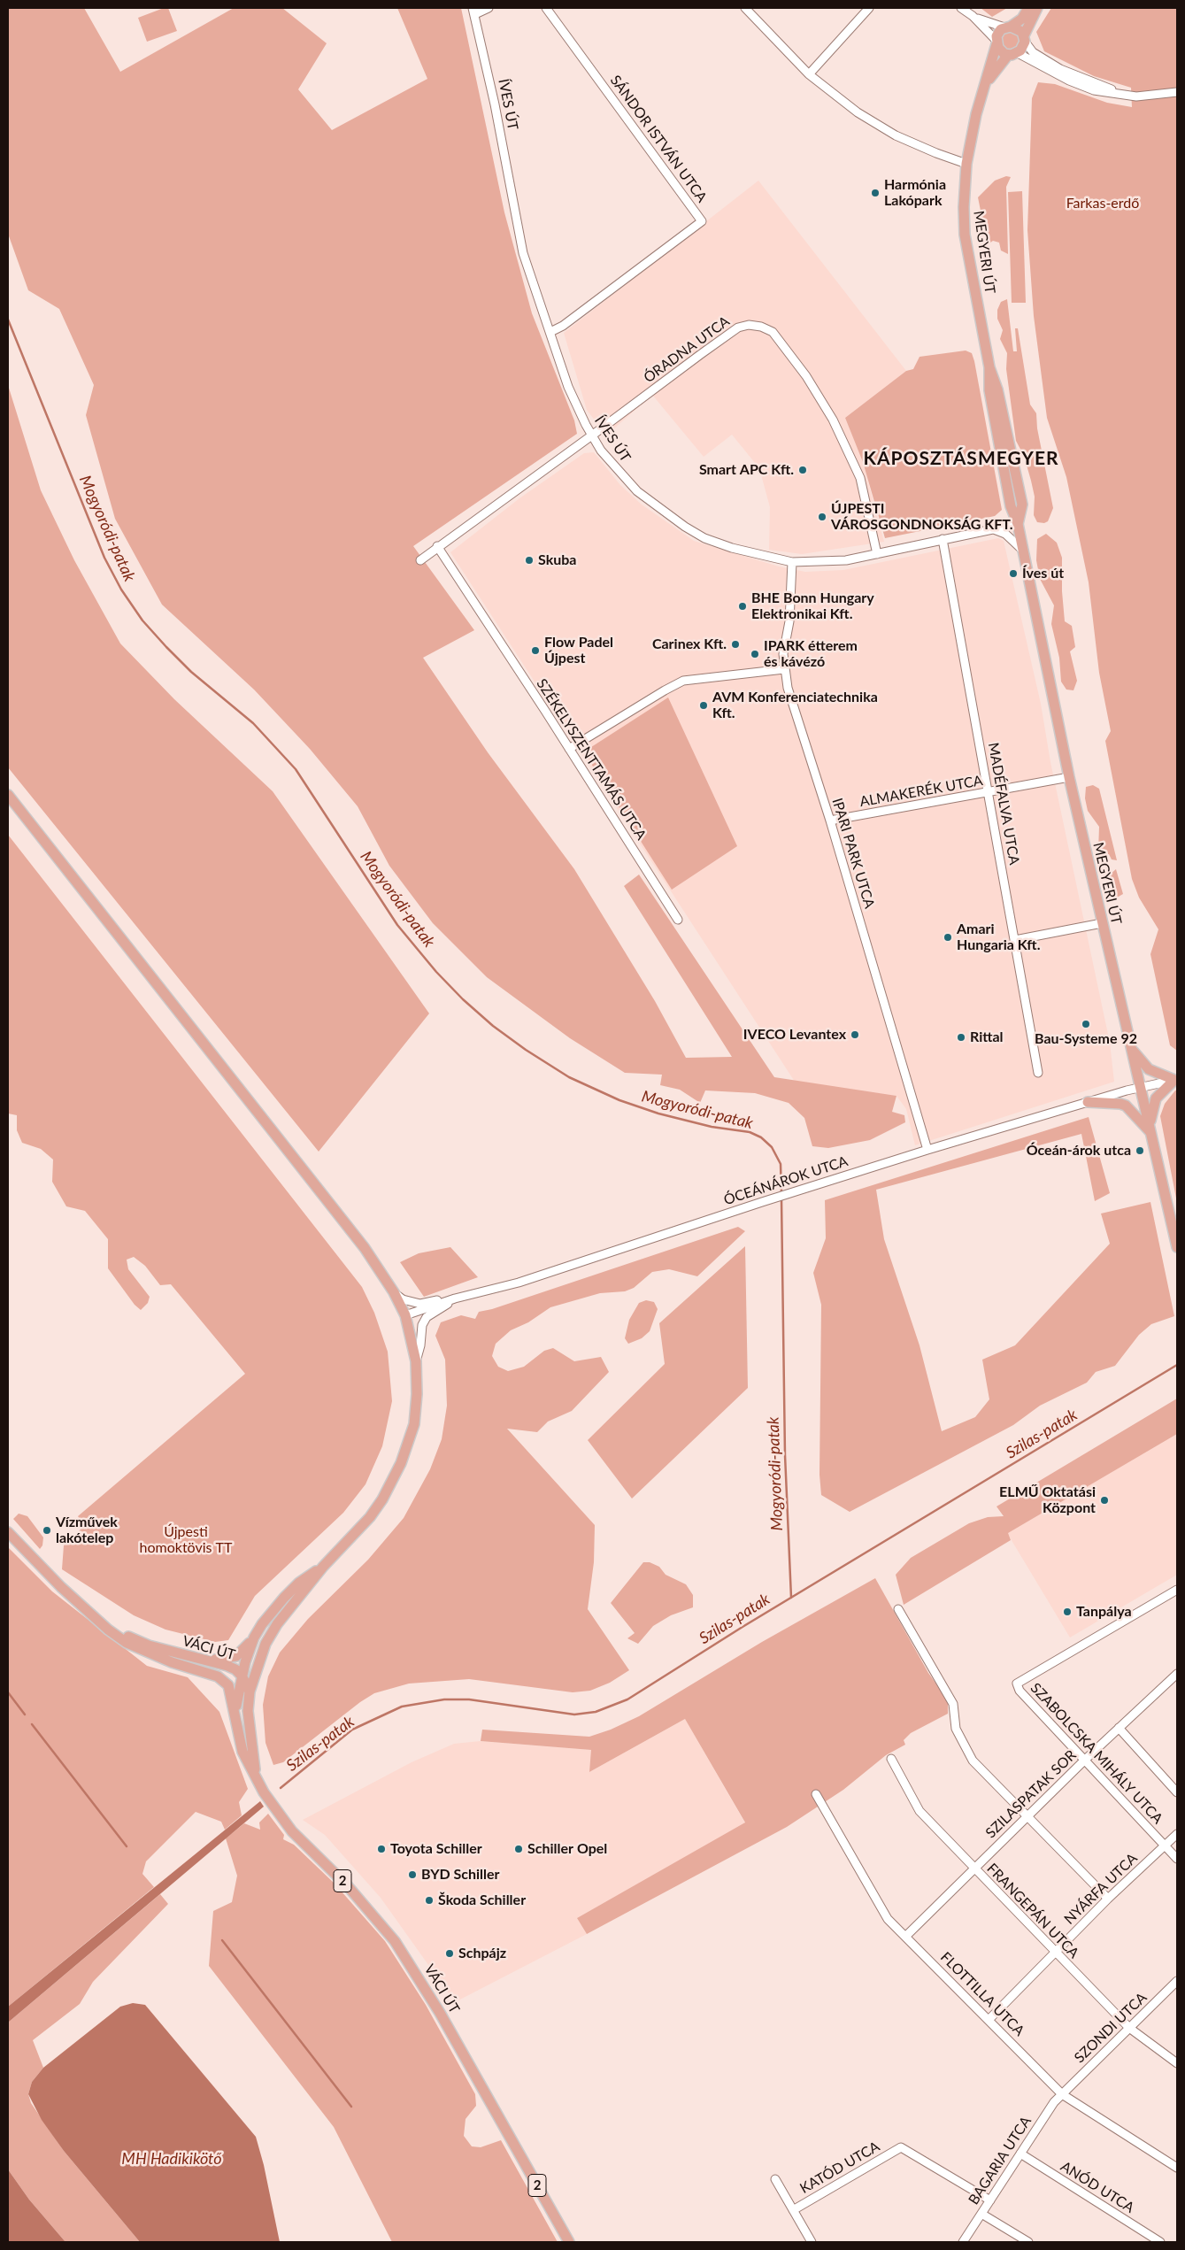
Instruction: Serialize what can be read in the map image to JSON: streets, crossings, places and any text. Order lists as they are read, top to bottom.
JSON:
{
  "streets": {
    "main road": ["MEGYERI ÚT", "VÁCI ÚT", "2"],
    "street": [
      "ÍVES ÚT",
      "SÁNDOR ISTVÁN UTCA",
      "ÓRADNA UTCA",
      "SZÉKELYSZENTTAMÁS UTCA",
      "ALMAKERÉK UTCA",
      "MADÉFALVA UTCA",
      "IPARI PARK UTCA",
      "ÓCEÁNÁROK UTCA",
      "SZABOLCSKA MIHÁLY UTCA",
      "SZILASPATAK SOR",
      "NYÁRFA UTCA",
      "FRANGEPÁN UTCA",
      "FLOTTILLA UTCA",
      "SZONDI UTCA",
      "BAGARIA UTCA",
      "KATÓD UTCA",
      "ANÓD UTCA"
    ]
  },
  "crossings": [
    ["ÍVES ÚT", "SÁNDOR ISTVÁN UTCA"],
    ["ÍVES ÚT", "MEGYERI ÚT"],
    ["ÍVES ÚT", "ÓRADNA UTCA"],
    ["ÍVES ÚT", "MADÉFALVA UTCA"],
    ["ÍVES ÚT", "IPARI PARK UTCA"],
    ["MEGYERI ÚT", "ALMAKERÉK UTCA"],
    ["MEGYERI ÚT", "ÓCEÁNÁROK UTCA"],
    ["ÓRADNA UTCA", "SZÉKELYSZENTTAMÁS UTCA"],
    ["ALMAKERÉK UTCA", "MADÉFALVA UTCA"],
    ["ALMAKERÉK UTCA", "IPARI PARK UTCA"],
    ["IPARI PARK UTCA", "ÓCEÁNÁROK UTCA"],
    ["SZABOLCSKA MIHÁLY UTCA", "SZILASPATAK SOR"],
    ["SZABOLCSKA MIHÁLY UTCA", "NYÁRFA UTCA"],
    ["SZILASPATAK SOR", "FRANGEPÁN UTCA"],
    ["SZILASPATAK SOR", "FLOTTILLA UTCA"],
    ["NYÁRFA UTCA", "FRANGEPÁN UTCA"],
    ["NYÁRFA UTCA", "FLOTTILLA UTCA"],
    ["FRANGEPÁN UTCA", "SZONDI UTCA"],
    ["FLOTTILLA UTCA", "SZONDI UTCA"],
    ["FLOTTILLA UTCA", "BAGARIA UTCA"],
    ["SZONDI UTCA", "BAGARIA UTCA"],
    ["BAGARIA UTCA", "KATÓD UTCA"],
    ["BAGARIA UTCA", "ANÓD UTCA"]
  ],
  "districts": ["KÁPOSZTÁSMEGYER"],
  "water": ["Mogyoródi-patak", "Szilas-patak", "MH Hadikikötő"],
  "parks": ["Farkas-erdő", "Újpesti homoktövis TT"],
  "places": [
    "Harmónia Lakópark",
    "Smart APC Kft.",
    "ÚJPESTI VÁROSGONDNOKSÁG KFT.",
    "Skuba",
    "Íves út",
    "BHE Bonn Hungary Elektronikai Kft.",
    "Carinex Kft.",
    "Flow Padel Újpest",
    "IPARK étterem és kávézó",
    "AVM Konferenciatechnika Kft.",
    "Amari Hungaria Kft.",
    "Bau-Systeme 92",
    "IVECO Levantex",
    "Rittal",
    "Óceán-árok utca",
    "ELMŰ Oktatási Központ",
    "Vízművek lakótelep",
    "Tanpálya",
    "Toyota Schiller",
    "Schiller Opel",
    "BYD Schiller",
    "Škoda Schiller",
    "Schpájz"
  ]
}
